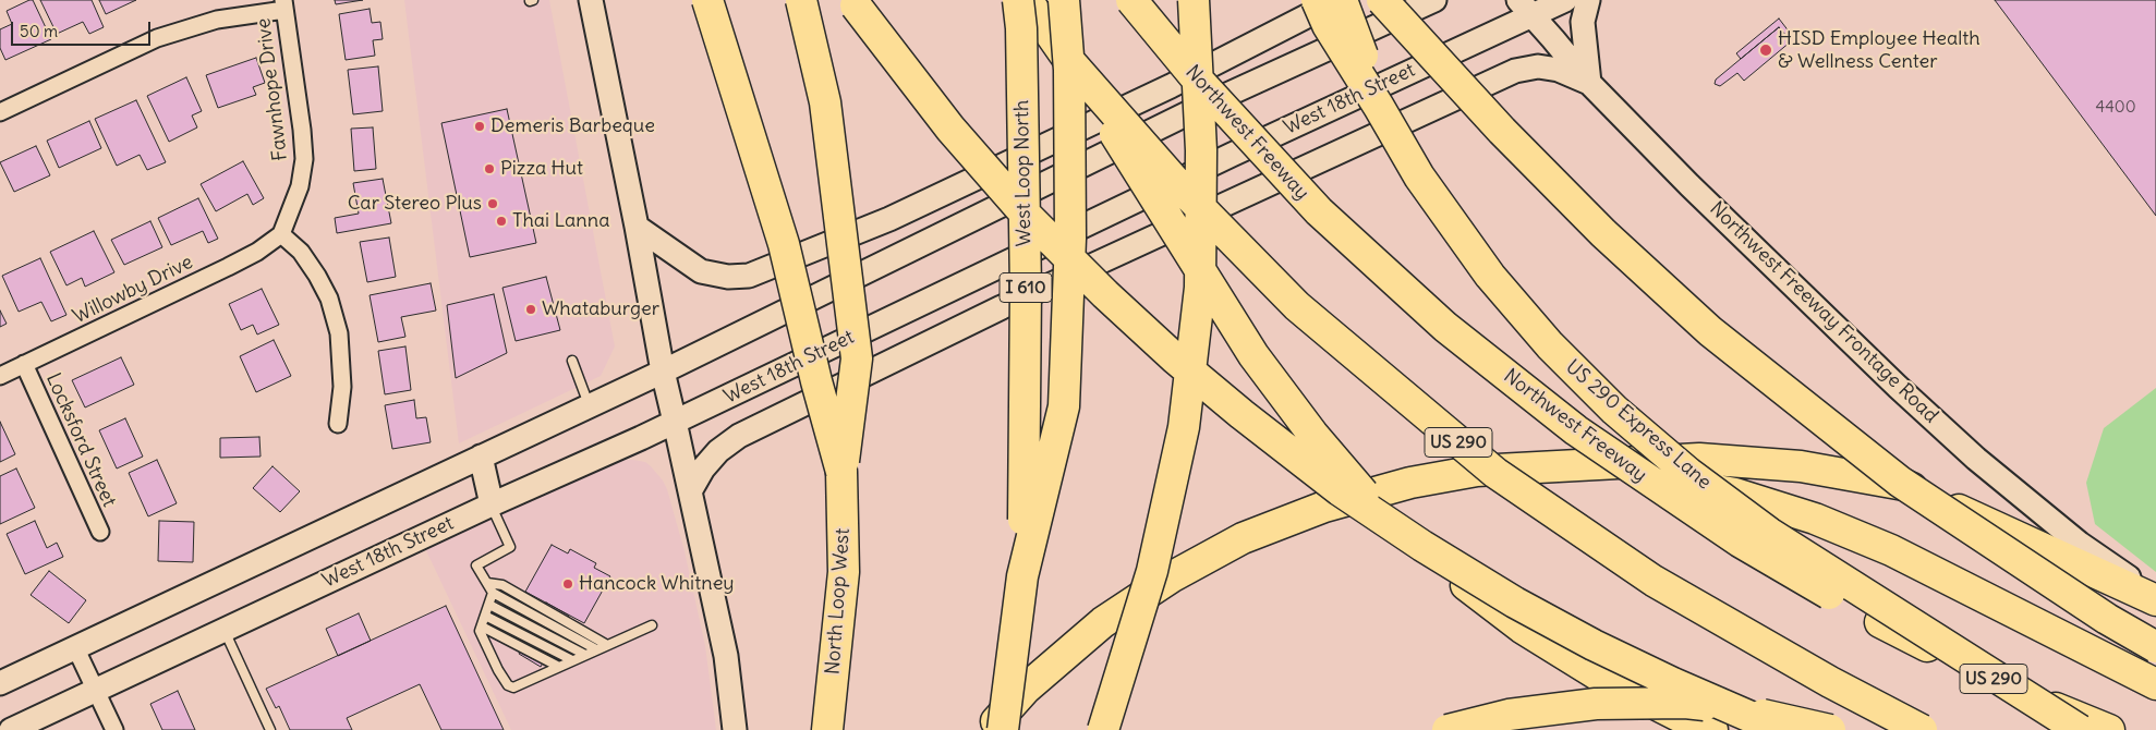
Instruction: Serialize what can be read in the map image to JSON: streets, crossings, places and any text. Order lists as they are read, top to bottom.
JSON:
{
  "streets": {
    "highway": [
      "Northwest Freeway",
      "West Loop North",
      "I 610",
      "US 290 Express Lane",
      "US 290",
      "North Loop West"
    ],
    "main road": ["West 18th Street", "Northwest Freeway Frontage Road"],
    "street": ["Fawnhope Drive", "Willowby Drive", "Locksford Street"]
  },
  "crossings": [
    ["Fawnhope Drive", "Willowby Drive"],
    ["West 18th Street", "Northwest Freeway Frontage Road"],
    ["West Loop North", "I 610"],
    ["Willowby Drive", "Locksford Street"]
  ],
  "places": [
    "HISD Employee Health & Wellness Center",
    "Demeris Barbeque",
    "Pizza Hut",
    "Car Stereo Plus",
    "Thai Lanna",
    "Whataburger",
    "Hancock Whitney"
  ],
  "house_numbers": ["4400"],
  "scale_bar": "50 m"
}
